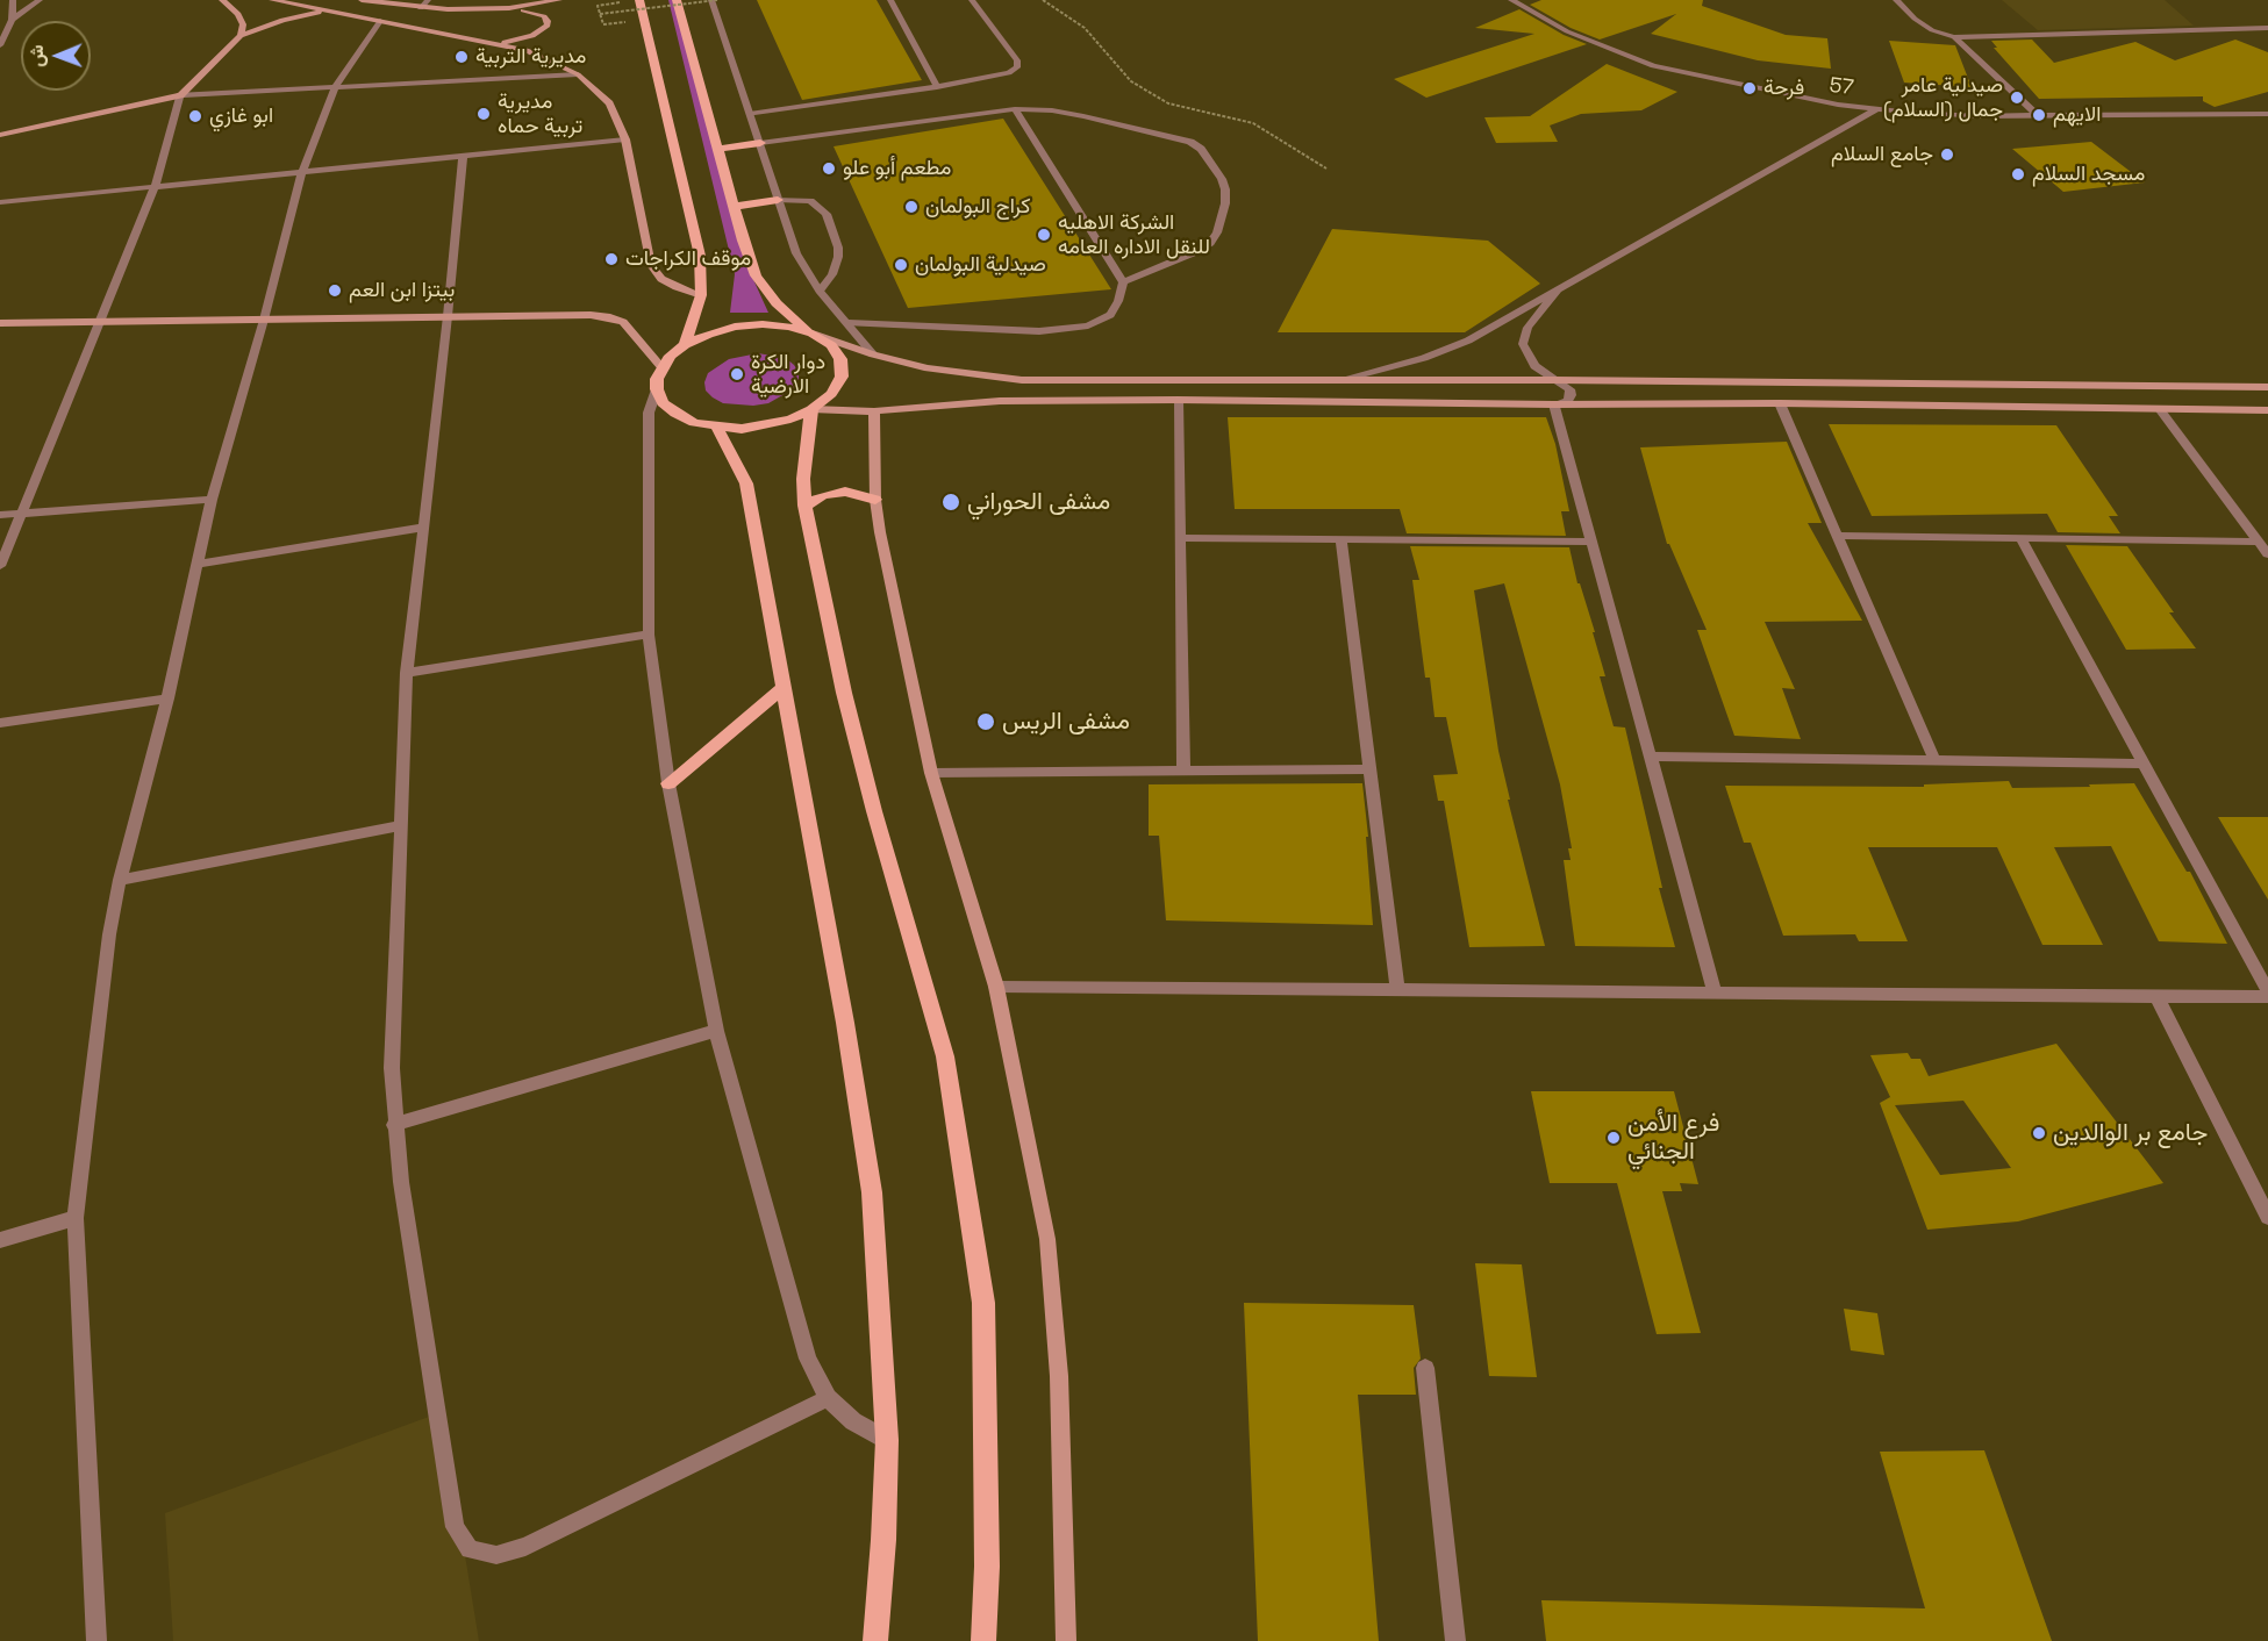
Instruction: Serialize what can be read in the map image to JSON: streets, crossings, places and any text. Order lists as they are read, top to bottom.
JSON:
{
  "streets": {
    "street": ["57"]
  },
  "places": [
    "مديرية التربية",
    "فرحة",
    "صيدلية عامر جمال (السلام)",
    "مديرية تربية حماه",
    "الايهم",
    "ابو غازي",
    "جامع السلام",
    "مطعم أبو علو",
    "مسجد السلام",
    "كراج البولمان",
    "الشركة الاهليه للنقل الاداره العامه",
    "موقف الكراجات",
    "صيدلية البولمان",
    "بيتزا ابن العم",
    "دوار الكرة الارضية",
    "مشفى الحوراني",
    "مشفى الريس",
    "جامع بر الوالدين",
    "فرع الأمن الجنائي"
  ],
  "north": "left"
}
